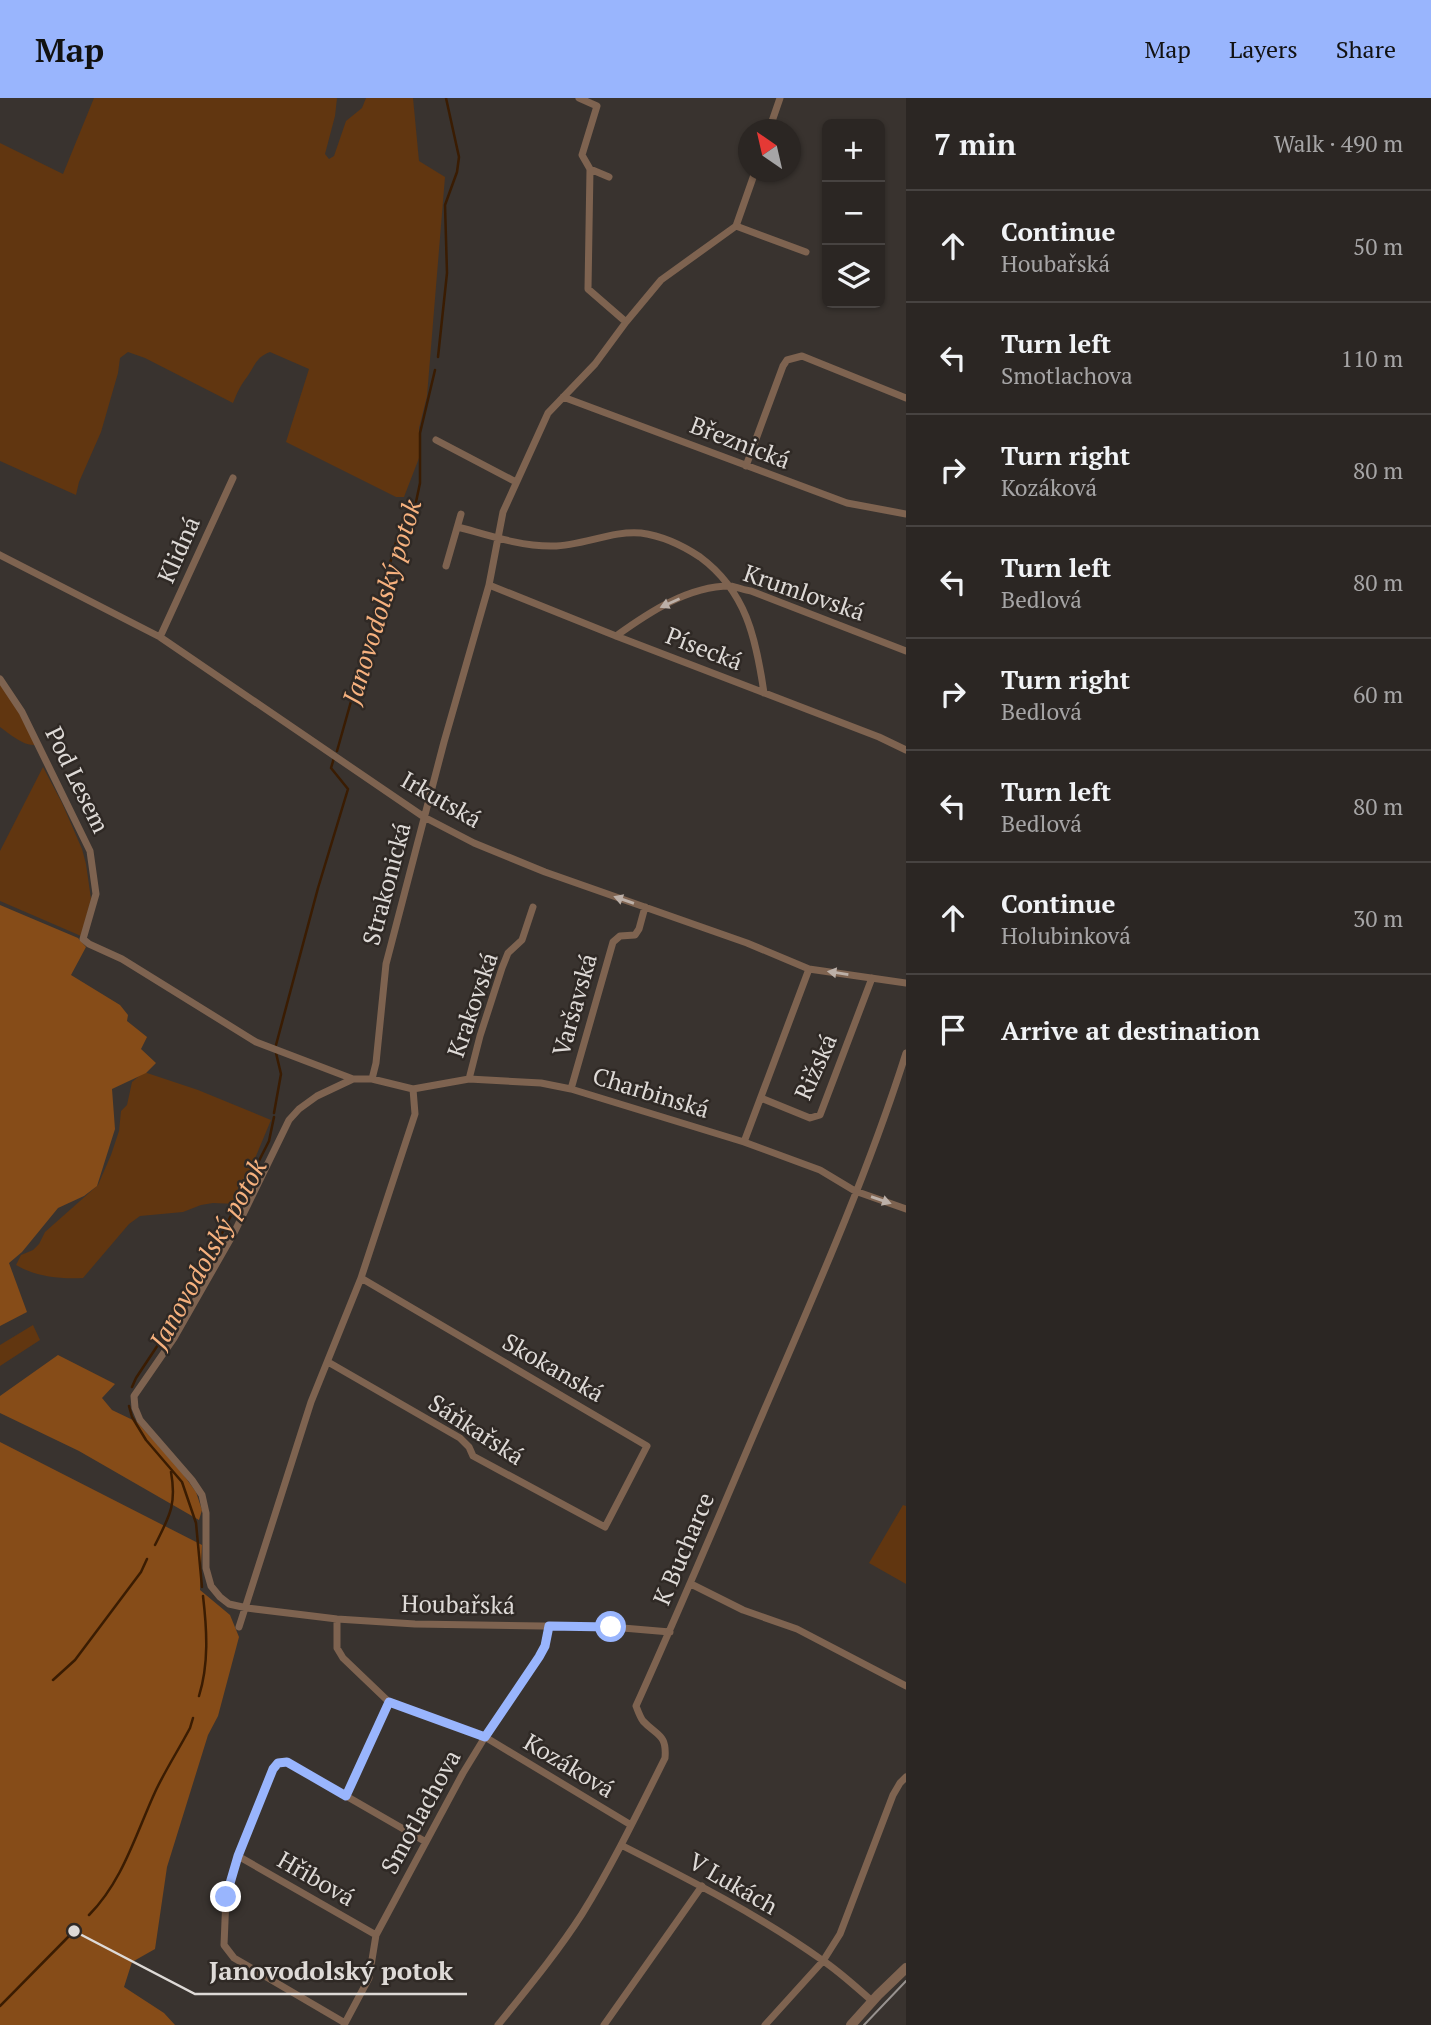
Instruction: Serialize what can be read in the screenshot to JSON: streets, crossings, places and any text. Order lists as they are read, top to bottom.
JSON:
{
  "streets": {
    "street": [
      "Březnická",
      "Klidná",
      "Krumlovská",
      "Písecká",
      "Pod Lesem",
      "Irkutská",
      "Strakonická",
      "Krakovská",
      "Varšavská",
      "Rižská",
      "Charbinská",
      "Skokanská",
      "Sáňkařská",
      "K Bucharce",
      "Houbařská",
      "Kozáková",
      "Smotlachova",
      "Hřibová",
      "V Lukách"
    ]
  },
  "crossings": [
    ["Březnická", "Strakonická"],
    ["Klidná", "Irkutská"],
    ["Krumlovská", "Písecká"],
    ["Písecká", "Strakonická"],
    ["Pod Lesem", "Charbinská"],
    ["Pod Lesem", "Houbařská"],
    ["Irkutská", "Strakonická"],
    ["Irkutská", "Varšavská"],
    ["Irkutská", "Rižská"],
    ["Strakonická", "Charbinská"],
    ["Krakovská", "Charbinská"],
    ["Varšavská", "Charbinská"],
    ["Charbinská", "K Bucharce"],
    ["Charbinská", "Houbařská"],
    ["Skokanská", "Sáňkařská"],
    ["K Bucharce", "Houbařská"],
    ["K Bucharce", "Kozáková"],
    ["K Bucharce", "V Lukách"],
    ["Houbařská", "Kozáková"],
    ["Houbařská", "Smotlachova"],
    ["Kozáková", "Smotlachova"],
    ["Smotlachova", "Hřibová"]
  ],
  "one_way": ["Krumlovská"],
  "water": ["Janovodolský potok"],
  "places": ["Janovodolský potok"],
  "north": "top left",
  "page": {
    "header": "Map",
    "nav": ["Map", "Layers", "Share"],
    "heading": ["7 min", "Walk · 490 m"],
    "map_buttons": ["+", "−"],
    "list": [
      ["Continue", "Houbařská", "50 m"],
      ["Turn left", "Smotlachova", "110 m"],
      ["Turn right", "Kozáková", "80 m"],
      ["Turn left", "Bedlová", "80 m"],
      ["Turn right", "Bedlová", "60 m"],
      ["Turn left", "Bedlová", "80 m"],
      ["Continue", "Holubinková", "30 m"],
      "Arrive at destination"
    ]
  }
}
